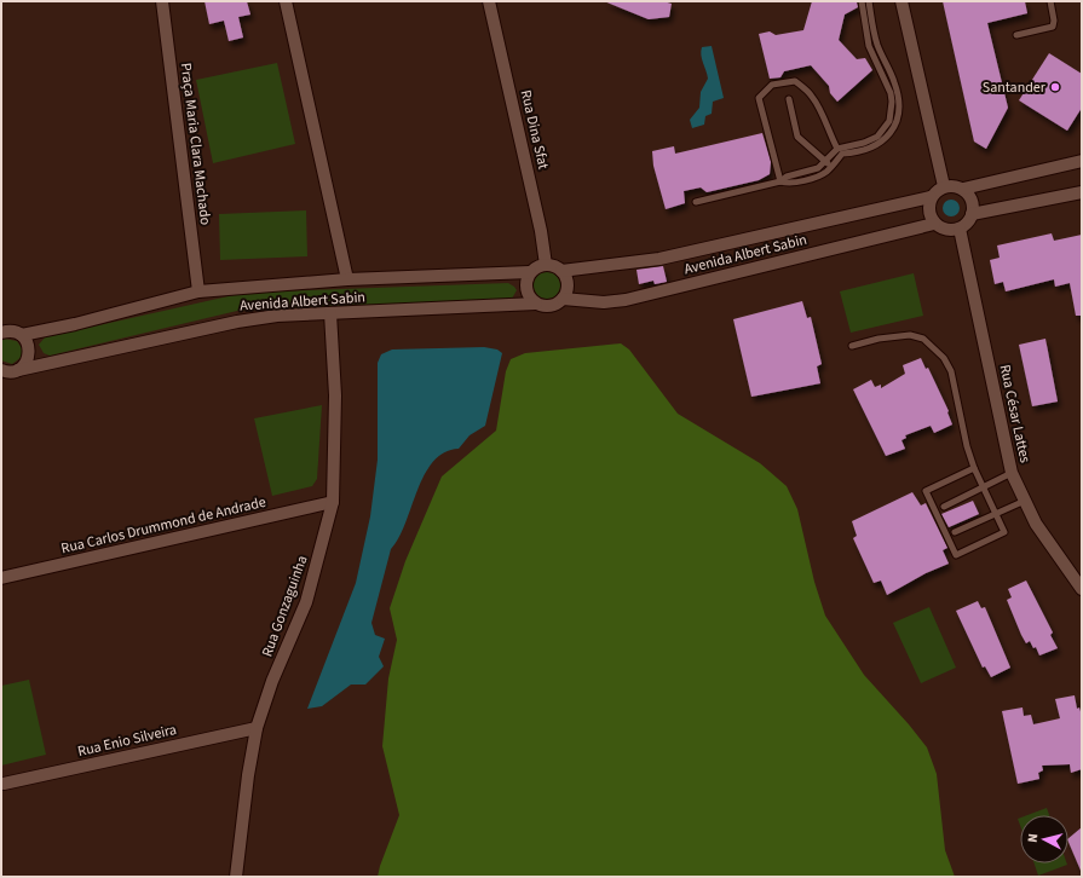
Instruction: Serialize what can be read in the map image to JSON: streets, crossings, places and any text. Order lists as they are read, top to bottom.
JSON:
{
  "streets": {
    "street": [
      "Rua Dina Sfat",
      "Praça Maria Clara Machado",
      "Avenida Albert Sabin",
      "Rua César Lattes",
      "Rua Carlos Drummond de Andrade",
      "Rua Gonzaguinha",
      "Rua Enio Silveira"
    ]
  },
  "crossings": [
    ["Rua Dina Sfat", "Avenida Albert Sabin"],
    ["Praça Maria Clara Machado", "Avenida Albert Sabin"],
    ["Avenida Albert Sabin", "Rua César Lattes"],
    ["Avenida Albert Sabin", "Rua Gonzaguinha"],
    ["Rua Carlos Drummond de Andrade", "Rua Gonzaguinha"],
    ["Rua Gonzaguinha", "Rua Enio Silveira"]
  ],
  "places": ["Santander"],
  "north": "left"
}
